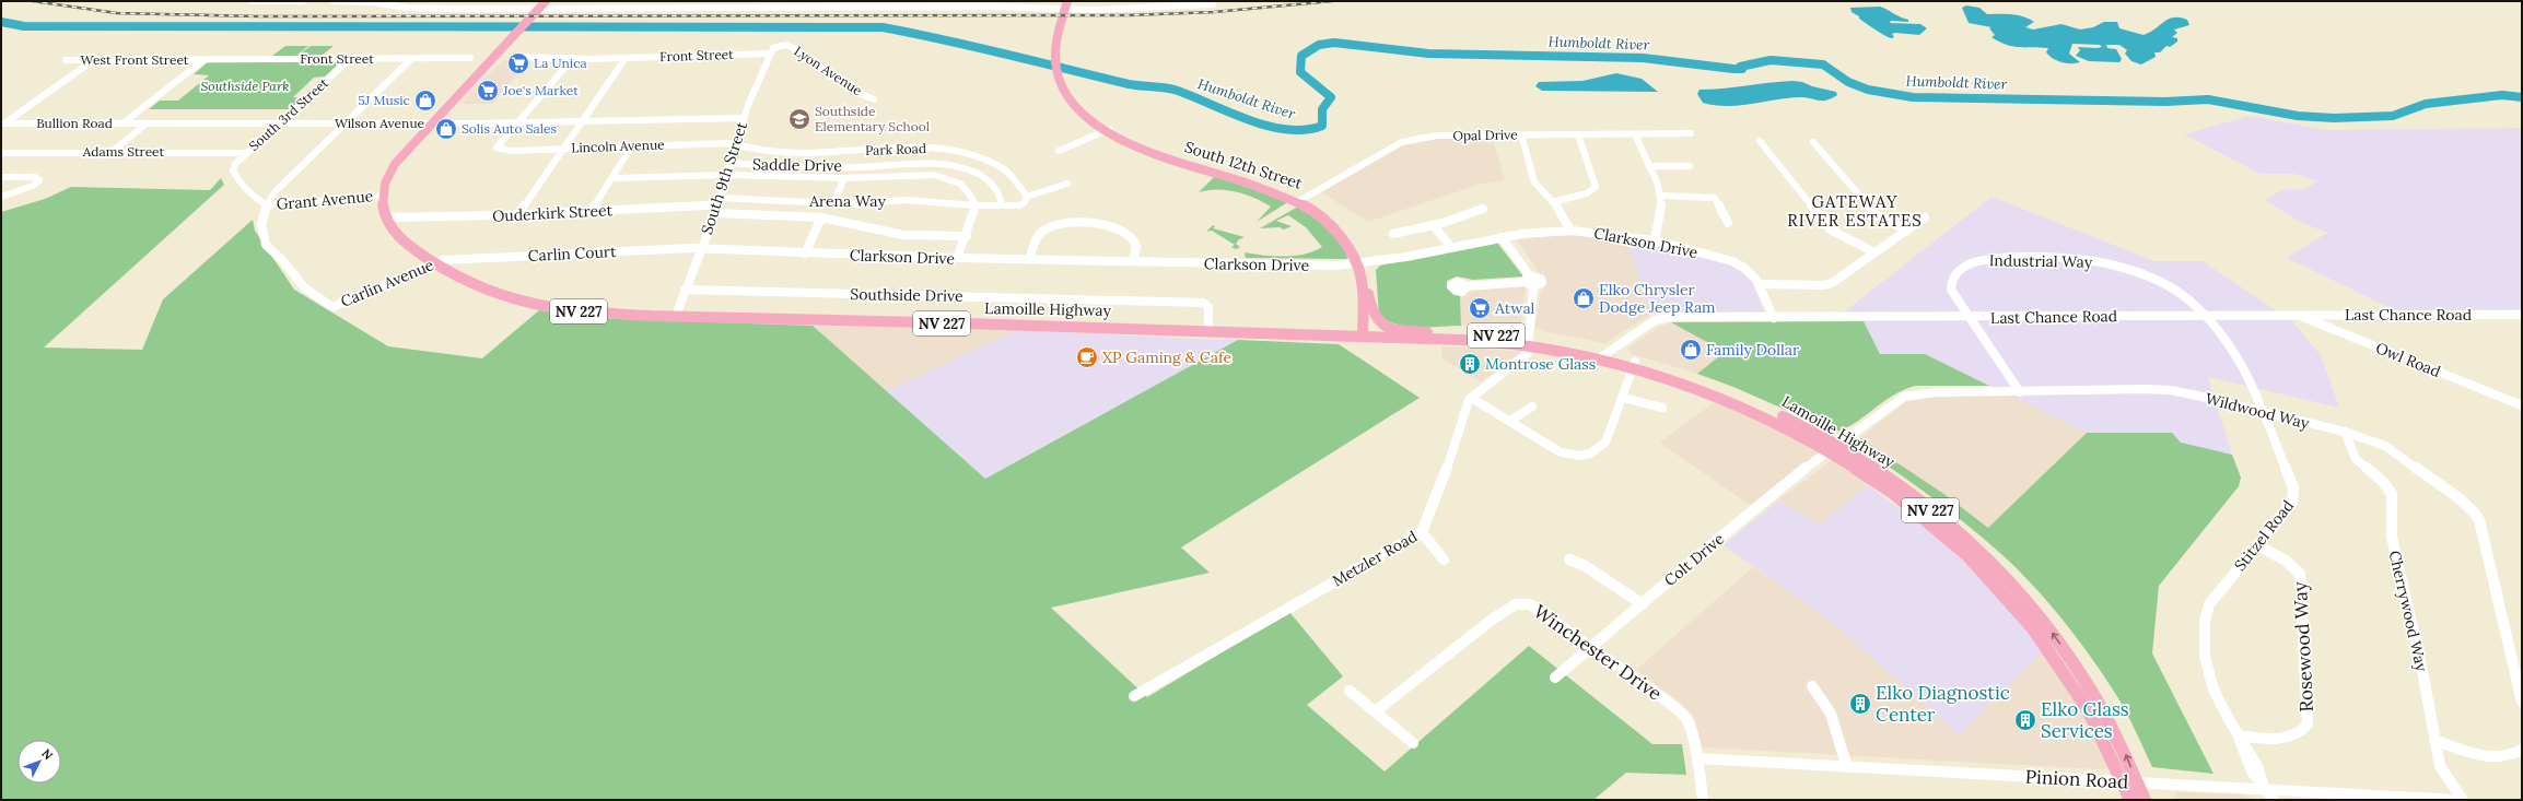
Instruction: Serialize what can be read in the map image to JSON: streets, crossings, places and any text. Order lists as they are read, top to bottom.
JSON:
{
  "streets": {
    "main road": ["South 12th Street", "Lamoille Highway", "NV 227"],
    "street": [
      "Front Street",
      "West Front Street",
      "Lyon Avenue",
      "South 3rd Street",
      "Bullion Road",
      "Wilson Avenue",
      "Opal Drive",
      "Lincoln Avenue",
      "Park Road",
      "Adams Street",
      "Saddle Drive",
      "South 9th Street",
      "Grant Avenue",
      "Arena Way",
      "Ouderkirk Street",
      "Clarkson Drive",
      "Carlin Court",
      "Industrial Way",
      "Carlin Avenue",
      "Southside Drive",
      "Last Chance Road",
      "Owl Road",
      "Wildwood Way",
      "Stitzel Road",
      "Metzler Road",
      "Colt Drive",
      "Cherrywood Way",
      "Rosewood Way",
      "Winchester Drive",
      "Pinion Road"
    ]
  },
  "crossings": [
    ["Front Street", "West Front Street"],
    ["Front Street", "South 3rd Street"],
    ["Front Street", "South 9th Street"],
    ["Lyon Avenue", "South 9th Street"],
    ["South 3rd Street", "Wilson Avenue"],
    ["South 3rd Street", "Adams Street"],
    ["South 3rd Street", "Grant Avenue"],
    ["South 3rd Street", "Carlin Avenue"],
    ["Bullion Road", "Wilson Avenue"],
    ["Wilson Avenue", "Lincoln Avenue"],
    ["Wilson Avenue", "South 9th Street"],
    ["Wilson Avenue", "NV 227"],
    ["Opal Drive", "South 12th Street"],
    ["Lincoln Avenue", "Park Road"],
    ["Lincoln Avenue", "South 9th Street"],
    ["Park Road", "South 9th Street"],
    ["Saddle Drive", "South 9th Street"],
    ["South 12th Street", "Clarkson Drive"],
    ["South 12th Street", "Lamoille Highway"],
    ["South 9th Street", "Arena Way"],
    ["South 9th Street", "Ouderkirk Street"],
    ["South 9th Street", "Clarkson Drive"],
    ["South 9th Street", "Carlin Court"],
    ["South 9th Street", "Southside Drive"],
    ["South 9th Street", "Lamoille Highway"],
    ["South 9th Street", "NV 227"],
    ["Grant Avenue", "Carlin Avenue"],
    ["Grant Avenue", "NV 227"],
    ["Arena Way", "Ouderkirk Street"],
    ["Ouderkirk Street", "NV 227"],
    ["Clarkson Drive", "Carlin Court"],
    ["Clarkson Drive", "Last Chance Road"],
    ["Carlin Court", "Carlin Avenue"],
    ["Carlin Court", "NV 227"],
    ["Industrial Way", "Last Chance Road"],
    ["Industrial Way", "Wildwood Way"],
    ["Industrial Way", "Stitzel Road"],
    ["Carlin Avenue", "NV 227"],
    ["Southside Drive", "Lamoille Highway"],
    ["Lamoille Highway", "NV 227"],
    ["Lamoille Highway", "Last Chance Road"],
    ["Lamoille Highway", "Wildwood Way"],
    ["Lamoille Highway", "Metzler Road"],
    ["Lamoille Highway", "Colt Drive"],
    ["Lamoille Highway", "Pinion Road"],
    ["Last Chance Road", "Owl Road"],
    ["Last Chance Road", "Stitzel Road"],
    ["Wildwood Way", "Stitzel Road"],
    ["Wildwood Way", "Colt Drive"],
    ["Wildwood Way", "Cherrywood Way"],
    ["Stitzel Road", "Rosewood Way"],
    ["Stitzel Road", "Pinion Road"],
    ["Colt Drive", "Winchester Drive"],
    ["Winchester Drive", "Pinion Road"]
  ],
  "districts": ["GATEWAY RIVER ESTATES"],
  "water": ["Humboldt River"],
  "parks": ["Southside Park"],
  "places": {
    "supermarket": ["La Unica", "Joe's Market", "Atwal"],
    "shop": [
      "5J Music",
      "Solis Auto Sales",
      "Elko Chrysler Dodge Jeep Ram",
      "Family Dollar"
    ],
    "school or university": ["Southside Elementary School"],
    "cafe": ["XP Gaming & Cafe"],
    "building": ["Montrose Glass", "Elko Diagnostic Center", "Elko Glass Services"]
  },
  "north": "top right"
}
